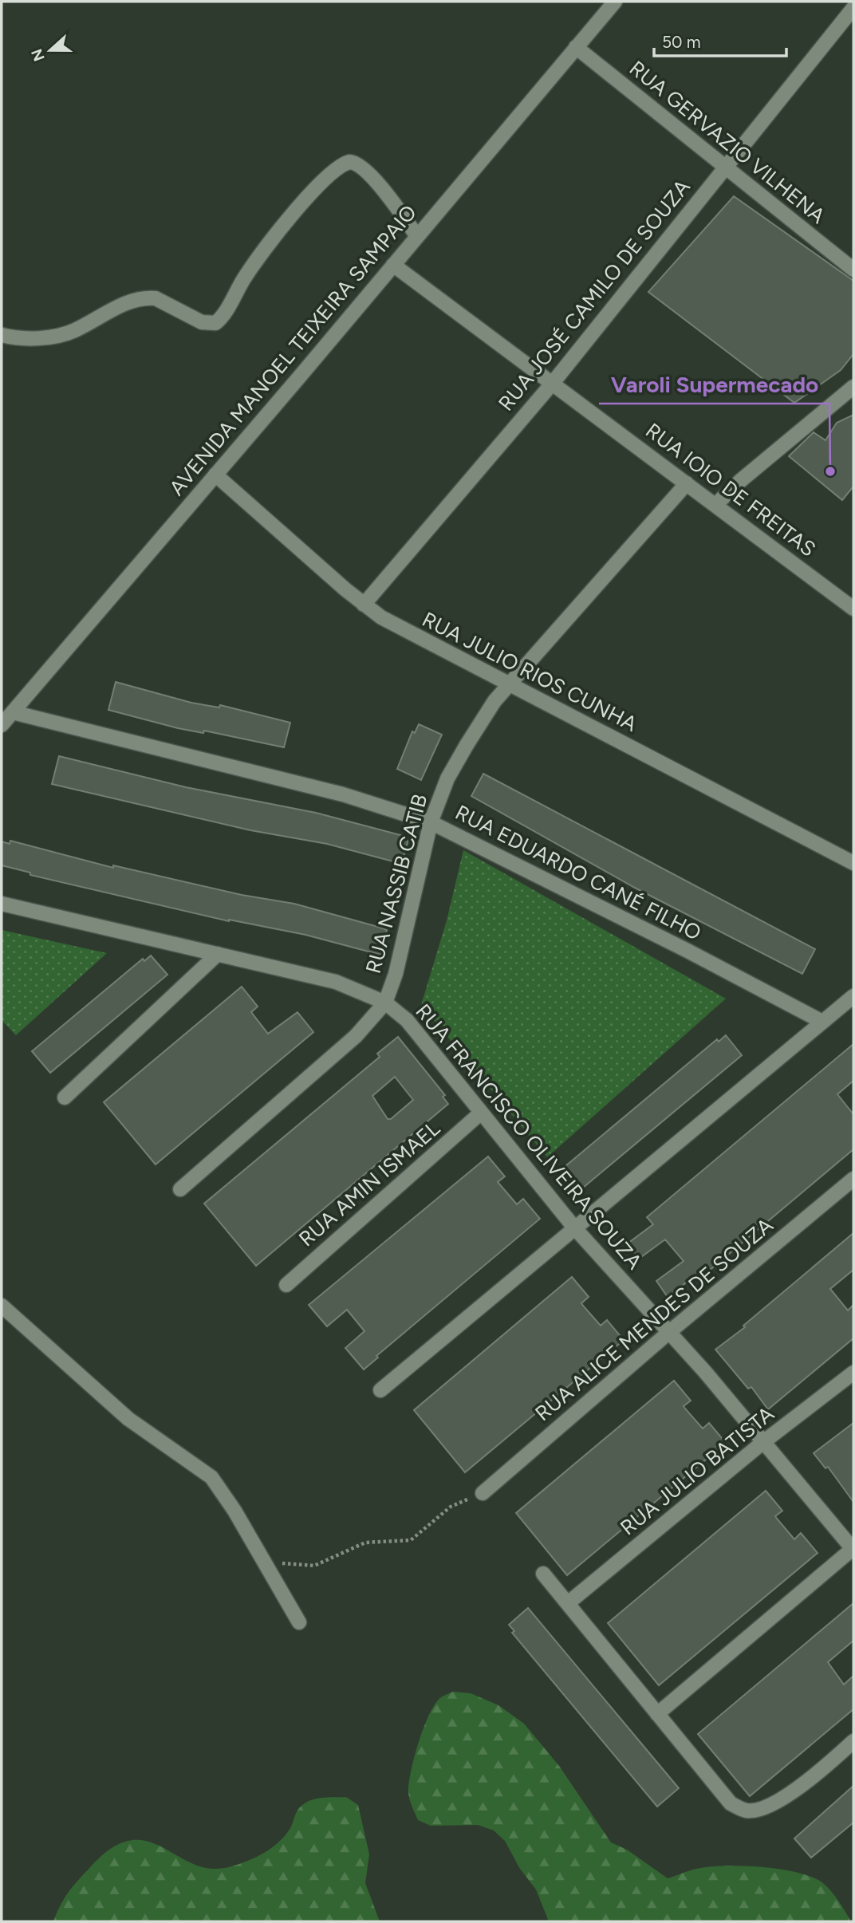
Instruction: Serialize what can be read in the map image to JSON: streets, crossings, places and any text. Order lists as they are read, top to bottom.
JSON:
{
  "streets": {
    "street": [
      "RUA GERVAZIO VILHENA",
      "RUA JOSÉ CAMILO DE SOUZA",
      "AVENIDA MANOEL TEIXEIRA SAMPAIO",
      "RUA IOIO DE FREITAS",
      "RUA JULIO RIOS CUNHA",
      "RUA EDUARDO CANÉ FILHO",
      "RUA NASSIB CATIB",
      "RUA FRANCISCO OLIVEIRA SOUZA",
      "RUA AMIN ISMAEL",
      "RUA ALICE MENDES DE SOUZA",
      "RUA JULIO BATISTA"
    ]
  },
  "crossings": [
    ["RUA GERVAZIO VILHENA", "RUA JOSÉ CAMILO DE SOUZA"],
    ["RUA GERVAZIO VILHENA", "AVENIDA MANOEL TEIXEIRA SAMPAIO"],
    ["RUA JOSÉ CAMILO DE SOUZA", "RUA IOIO DE FREITAS"],
    ["RUA JOSÉ CAMILO DE SOUZA", "RUA JULIO RIOS CUNHA"],
    ["AVENIDA MANOEL TEIXEIRA SAMPAIO", "RUA IOIO DE FREITAS"],
    ["AVENIDA MANOEL TEIXEIRA SAMPAIO", "RUA JULIO RIOS CUNHA"],
    ["AVENIDA MANOEL TEIXEIRA SAMPAIO", "RUA EDUARDO CANÉ FILHO"],
    ["RUA IOIO DE FREITAS", "RUA NASSIB CATIB"],
    ["RUA JULIO RIOS CUNHA", "RUA NASSIB CATIB"],
    ["RUA EDUARDO CANÉ FILHO", "RUA NASSIB CATIB"],
    ["RUA NASSIB CATIB", "RUA FRANCISCO OLIVEIRA SOUZA"],
    ["RUA FRANCISCO OLIVEIRA SOUZA", "RUA AMIN ISMAEL"],
    ["RUA FRANCISCO OLIVEIRA SOUZA", "RUA ALICE MENDES DE SOUZA"],
    ["RUA FRANCISCO OLIVEIRA SOUZA", "RUA JULIO BATISTA"]
  ],
  "places": ["Varoli Supermecado"],
  "scale_bar": "50 m",
  "north": "left"
}
